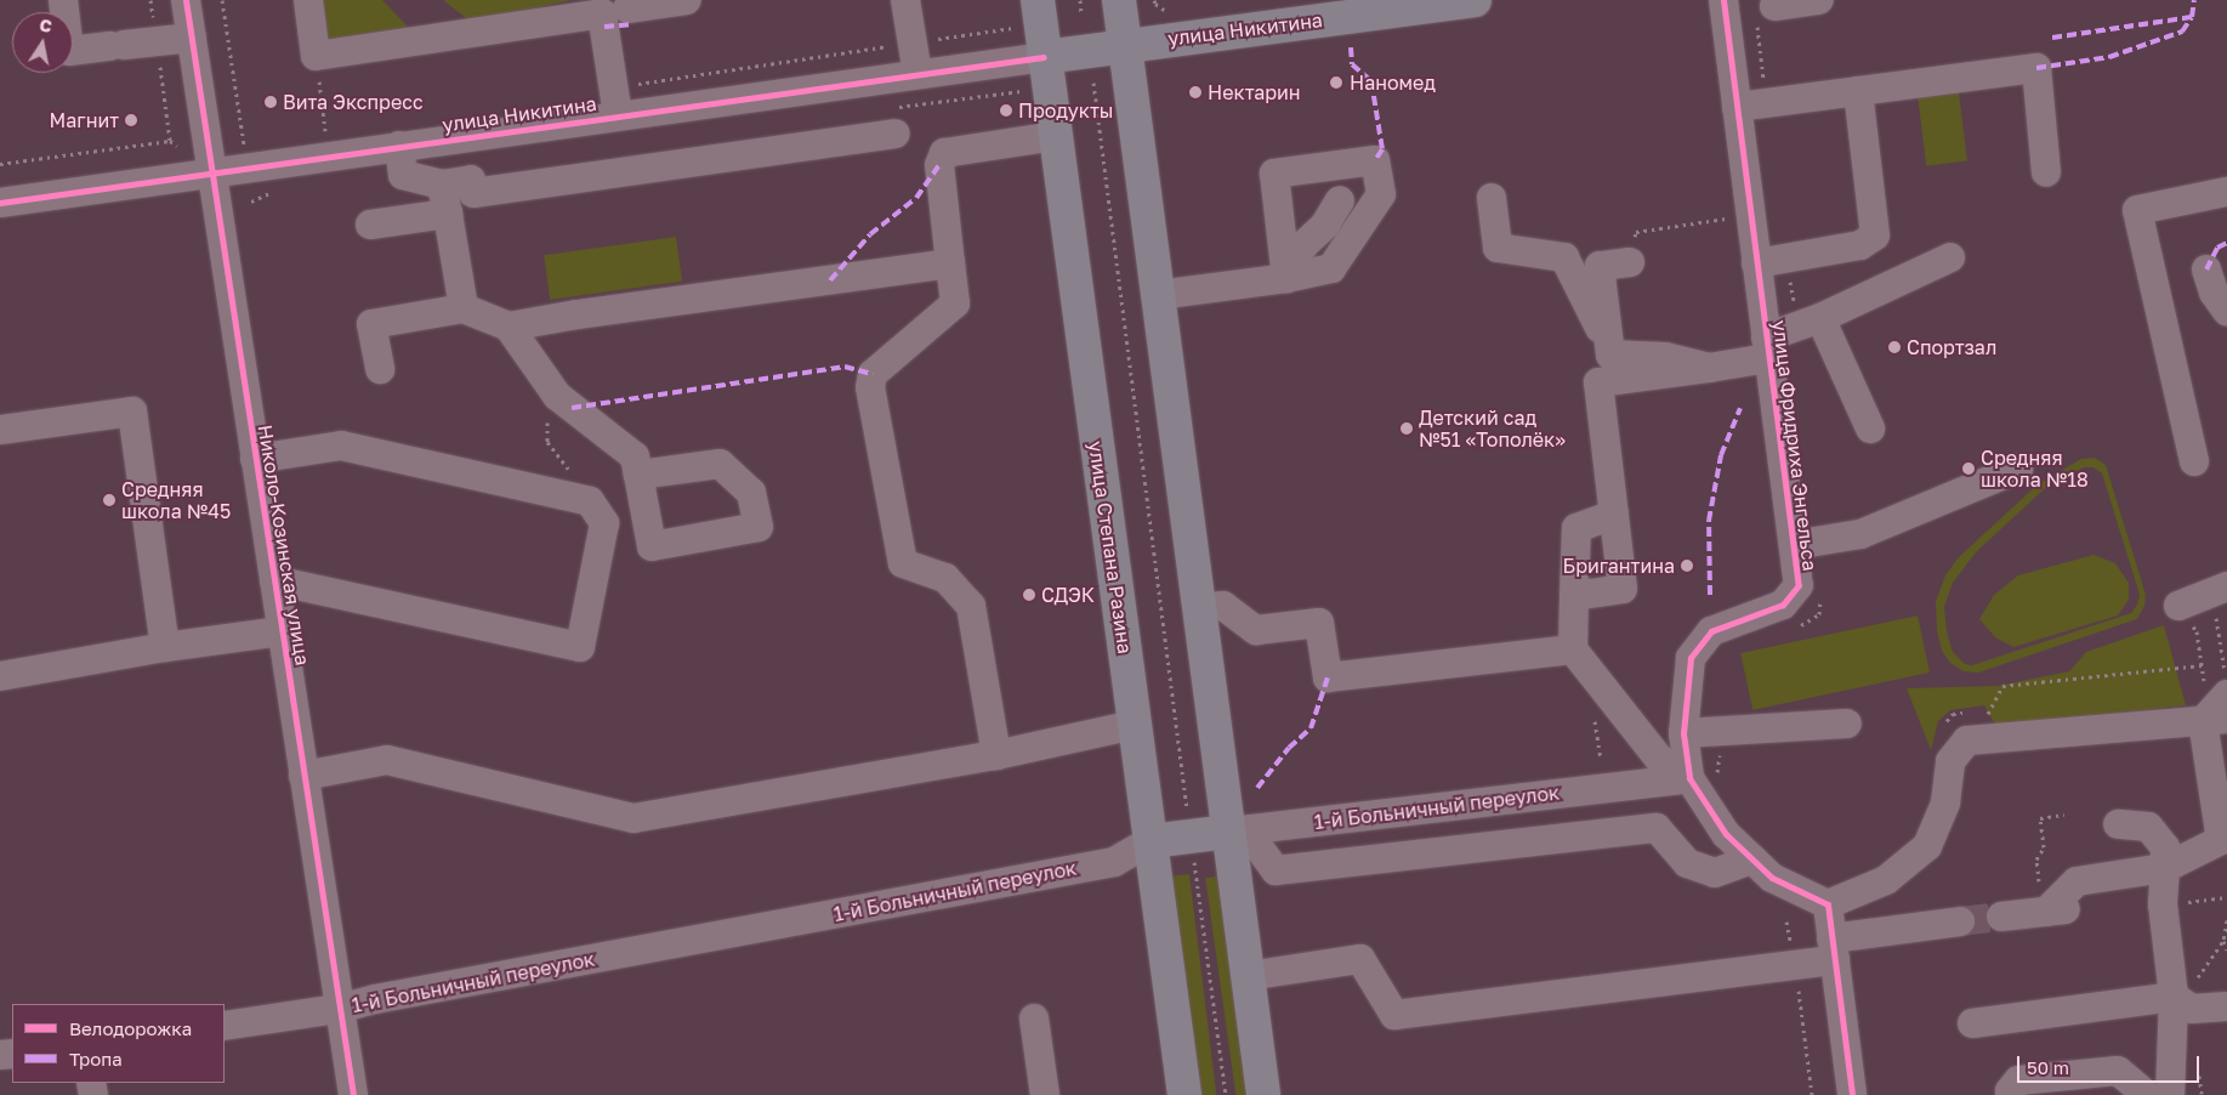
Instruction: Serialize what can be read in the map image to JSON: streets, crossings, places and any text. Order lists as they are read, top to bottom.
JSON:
{
  "streets": {
    "main road": ["улица Никитина", "улица Степана Разина", "1-й Больничный переулок"],
    "street": ["улица Фридриха Энгельса", "Николо-Козинская улица"]
  },
  "crossings": [
    ["улица Никитина", "Николо-Козинская улица"],
    ["улица Никитина", "улица Степана Разина"],
    ["улица Фридриха Энгельса", "1-й Больничный переулок"],
    ["Николо-Козинская улица", "1-й Больничный переулок"],
    ["улица Степана Разина", "1-й Больничный переулок"]
  ],
  "places": [
    "Наномед",
    "Нектарин",
    "Вита Экспресс",
    "Продукты",
    "Магнит",
    "Спортзал",
    "Детский сад №51 «Тополёк»",
    "Средняя школа №18",
    "Средняя школа №45",
    "Бригантина",
    "СДЭК"
  ],
  "legend": ["Велодорожка", "Тропа"],
  "scale_bar": "50 m",
  "north": "top"
}
